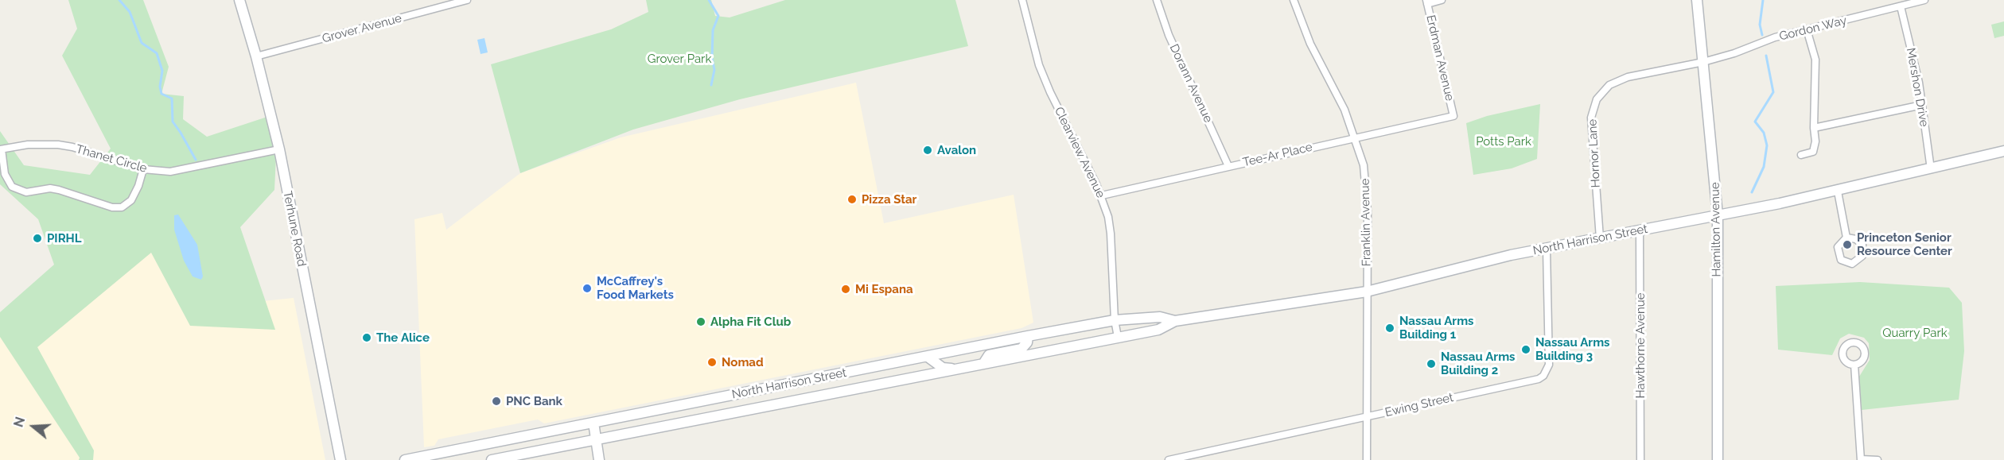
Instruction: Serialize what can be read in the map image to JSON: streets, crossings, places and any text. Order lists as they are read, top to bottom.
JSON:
{
  "streets": {
    "street": [
      "Grover Avenue",
      "Gordon Way",
      "Erdman Avenue",
      "Dorann Avenue",
      "Mershon Drive",
      "Clearview Avenue",
      "Hornor Lane",
      "Tee-Ar Place",
      "Thanet Circle",
      "Franklin Avenue",
      "Terhune Road",
      "Hamilton Avenue",
      "North Harrison Street",
      "Hawthorne Avenue",
      "Ewing Street"
    ]
  },
  "crossings": [
    ["Grover Avenue", "Terhune Road"],
    ["Gordon Way", "Mershon Drive"],
    ["Gordon Way", "Hornor Lane"],
    ["Gordon Way", "Hamilton Avenue"],
    ["Erdman Avenue", "Tee-Ar Place"],
    ["Dorann Avenue", "Tee-Ar Place"],
    ["Mershon Drive", "North Harrison Street"],
    ["Clearview Avenue", "Tee-Ar Place"],
    ["Clearview Avenue", "North Harrison Street"],
    ["Hornor Lane", "Hamilton Avenue"],
    ["Hornor Lane", "North Harrison Street"],
    ["Tee-Ar Place", "Franklin Avenue"],
    ["Thanet Circle", "Terhune Road"],
    ["Franklin Avenue", "North Harrison Street"],
    ["Franklin Avenue", "Ewing Street"],
    ["Hamilton Avenue", "North Harrison Street"],
    ["North Harrison Street", "Hawthorne Avenue"],
    ["North Harrison Street", "Ewing Street"]
  ],
  "parks": ["Grover Park", "Potts Park", "Quarry Park"],
  "places": [
    "Avalon",
    "Pizza Star",
    "PIRHL",
    "Princeton Senior Resource Center",
    "McCaffrey's Food Markets",
    "Mi Espana",
    "Alpha Fit Club",
    "Nassau Arms Building 1",
    "The Alice",
    "Nassau Arms Building 3",
    "Nomad",
    "Nassau Arms Building 2",
    "PNC Bank"
  ],
  "north": "left"
}
